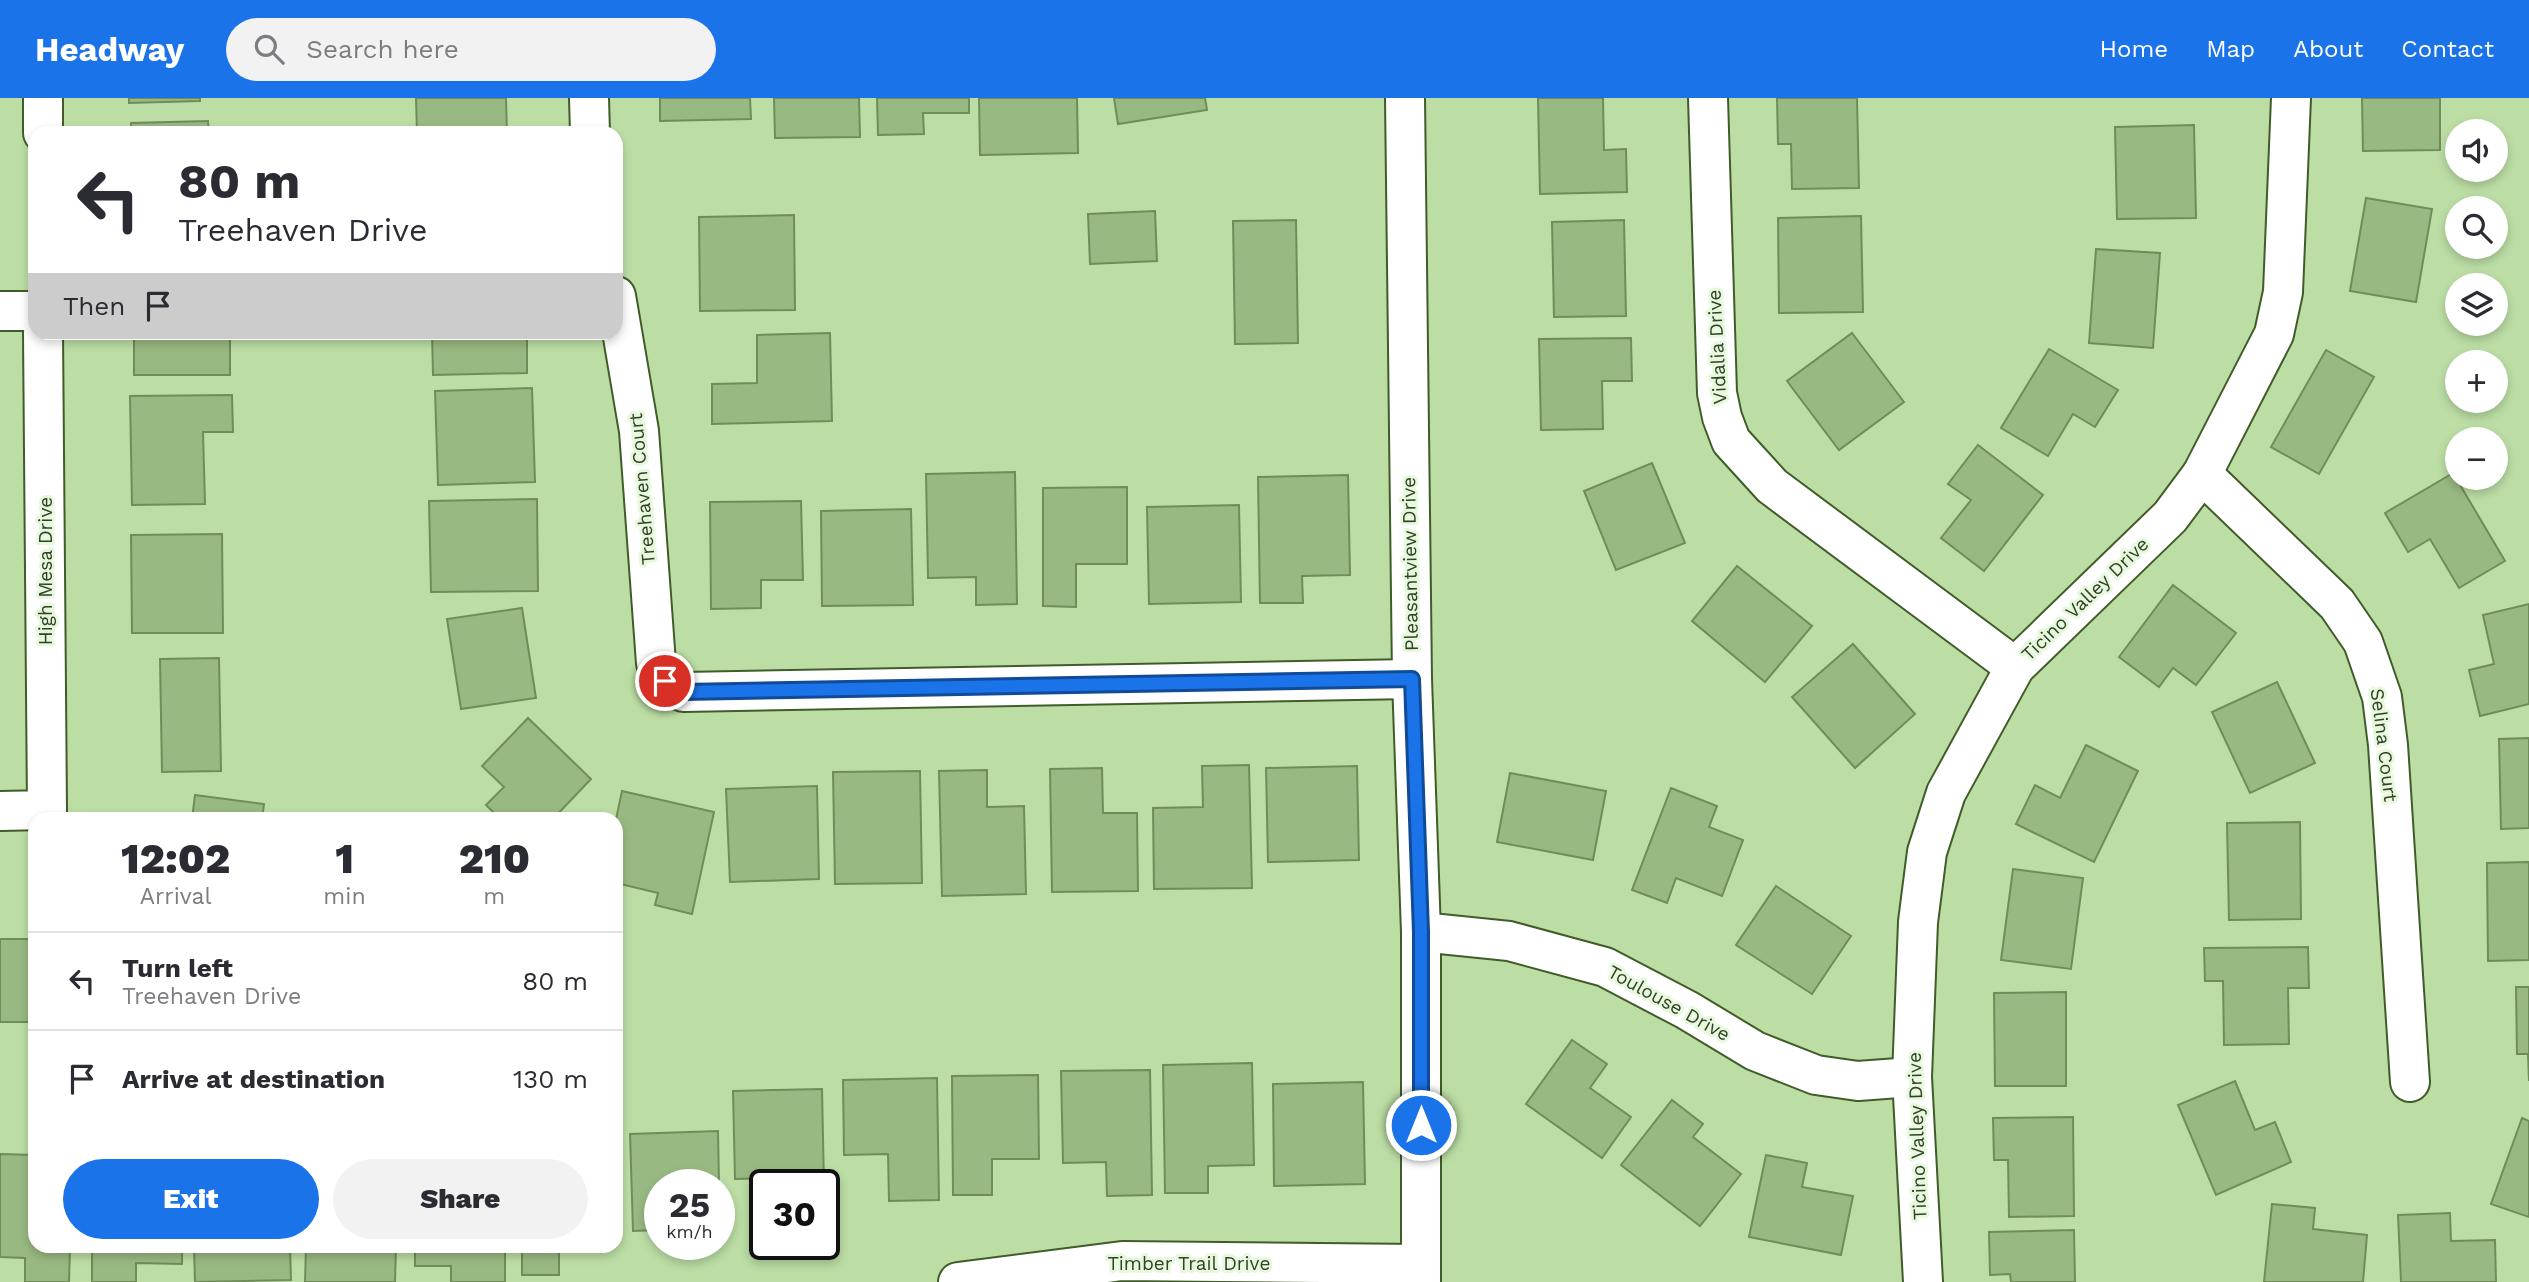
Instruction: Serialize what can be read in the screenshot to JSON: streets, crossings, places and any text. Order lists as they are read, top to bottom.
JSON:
{
  "streets": {
    "street": [
      "Vidalia Drive",
      "Treehaven Court",
      "Pleasantview Drive",
      "High Mesa Drive",
      "Ticino Valley Drive",
      "Selina Court",
      "Toulouse Drive",
      "Timber Trail Drive"
    ]
  },
  "crossings": [
    ["Vidalia Drive", "Ticino Valley Drive"],
    ["Treehaven Court", "Pleasantview Drive"],
    ["Pleasantview Drive", "Toulouse Drive"],
    ["Pleasantview Drive", "Timber Trail Drive"],
    ["Ticino Valley Drive", "Selina Court"],
    ["Ticino Valley Drive", "Toulouse Drive"]
  ],
  "page": {
    "header": "Headway",
    "search": "Search here",
    "nav": [
      "Home",
      "Map",
      "About",
      "Contact"
    ],
    "map_buttons": ["+", "−"],
    "turn": ["80 m", "Treehaven Drive"],
    "then": "Then",
    "eta": [
      "12:02",
      "Arrival",
      "1",
      "min",
      "210",
      "m"
    ],
    "list": [
      {
        "name": "Turn left",
        "note": "Treehaven Drive",
        "value": "80 m"
      },
      {
        "name": "Arrive at destination",
        "value": "130 m"
      }
    ],
    "buttons": ["Exit", "Share"],
    "speed": "25 km/h",
    "limit": "30"
  }
}
